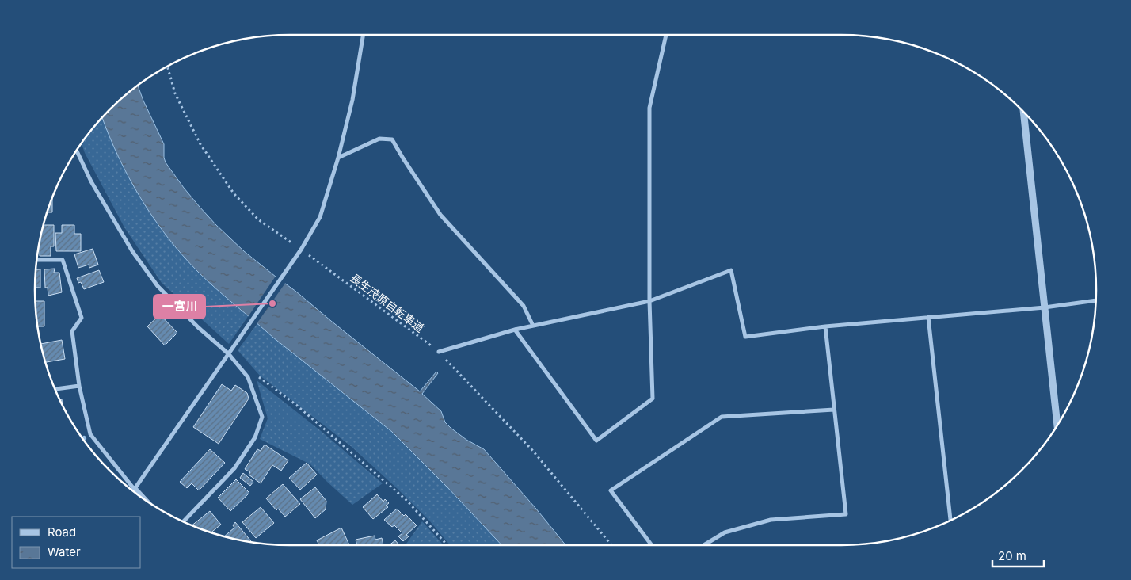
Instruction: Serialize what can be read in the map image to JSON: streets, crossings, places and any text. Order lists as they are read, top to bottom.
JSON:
{
  "streets": {
    "path": ["長生茂原自転車道"]
  },
  "places": ["一宮川"],
  "legend": ["Road", "Water"],
  "scale_bar": "20 m"
}
